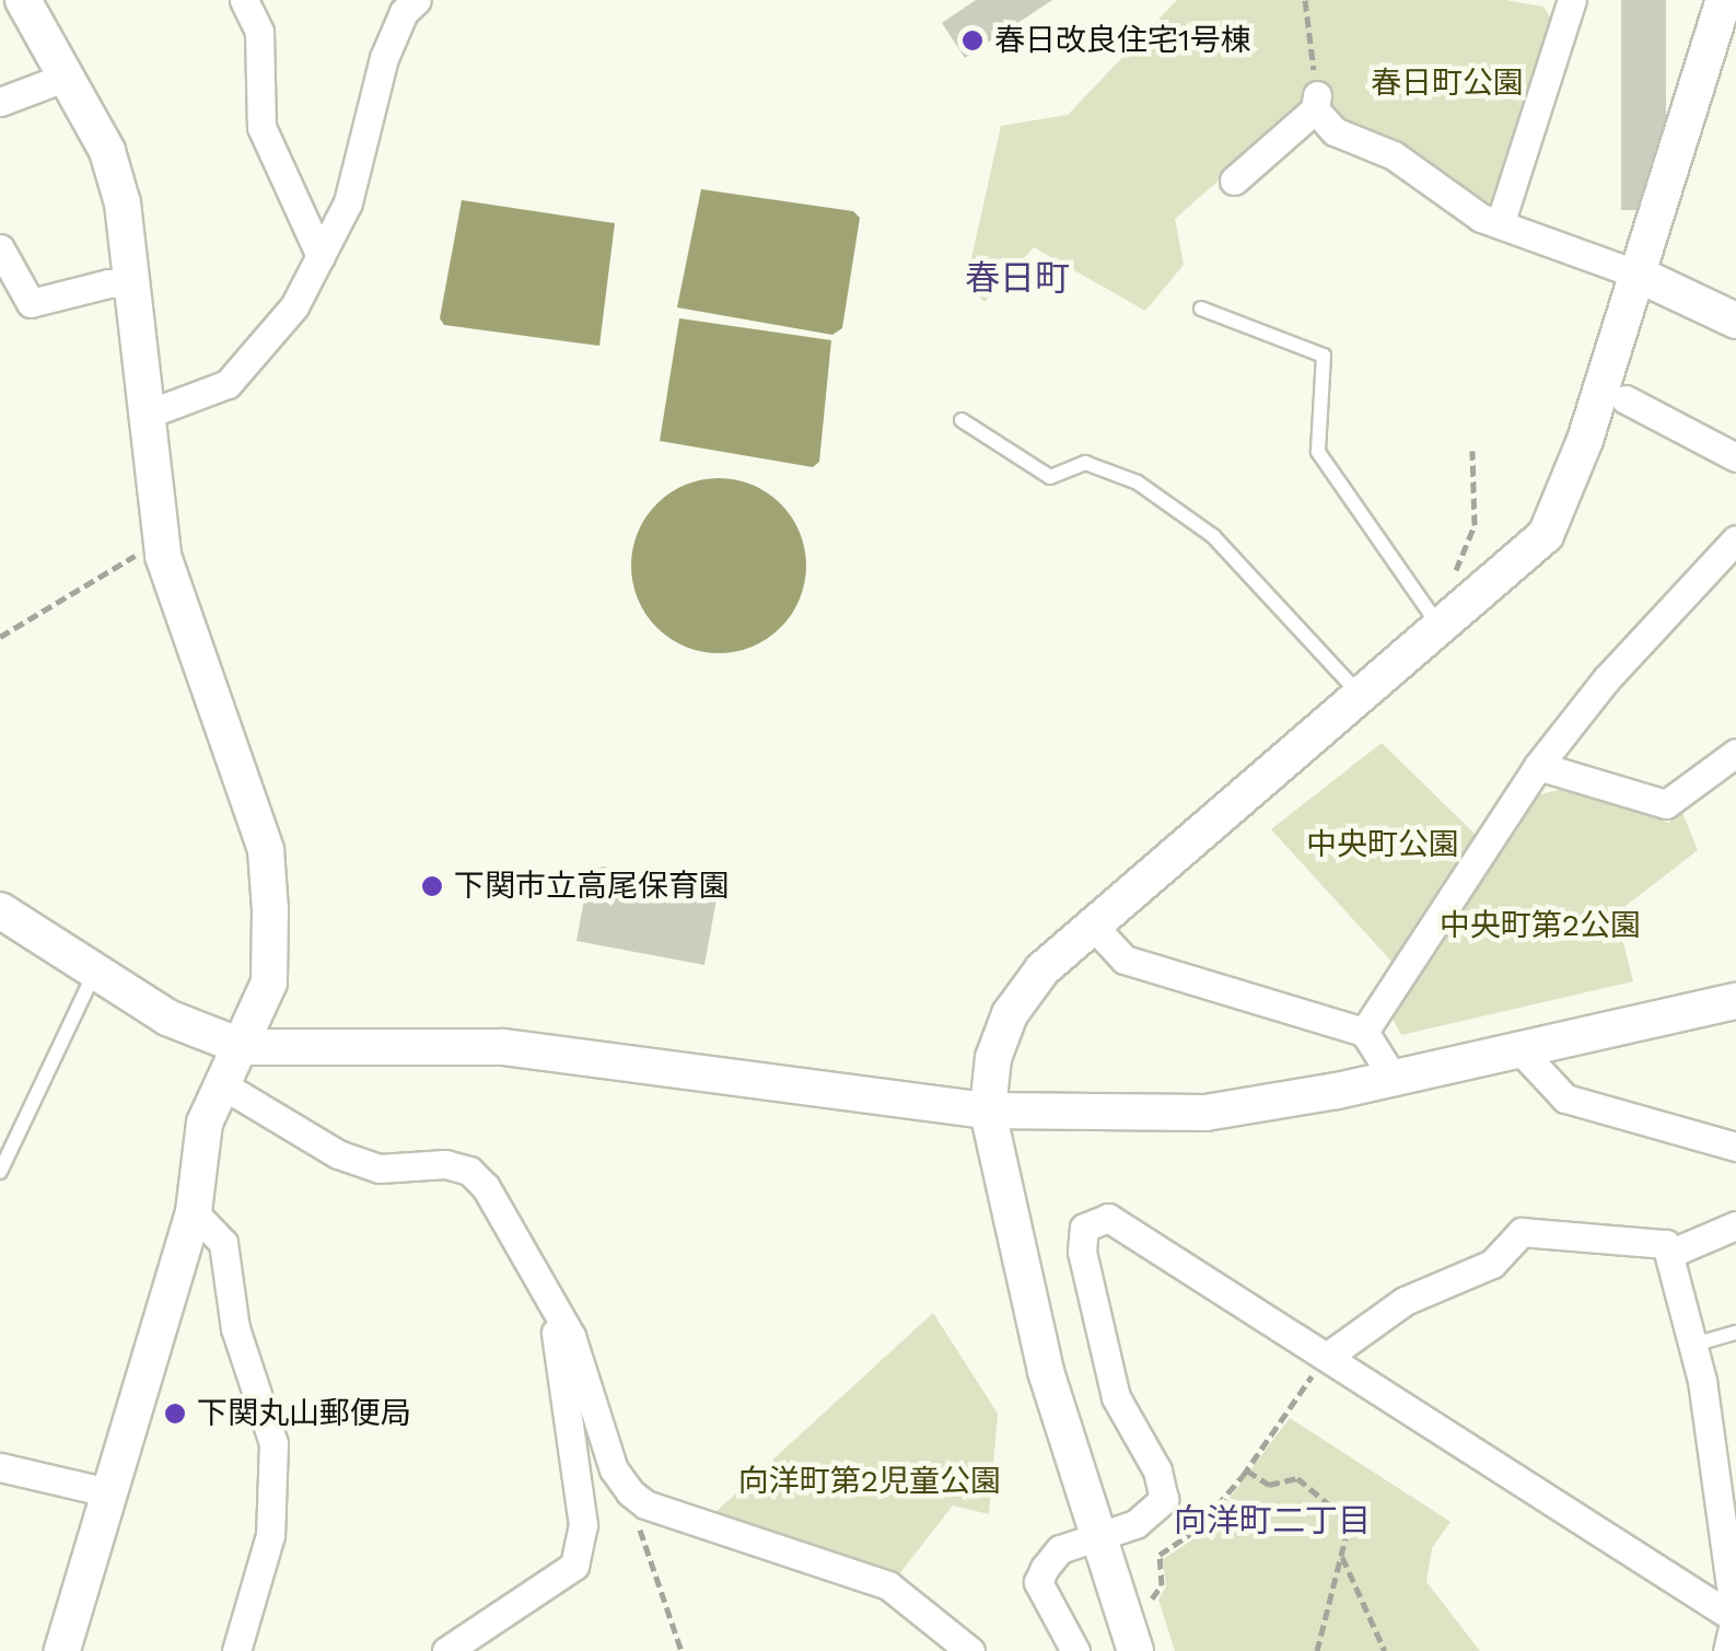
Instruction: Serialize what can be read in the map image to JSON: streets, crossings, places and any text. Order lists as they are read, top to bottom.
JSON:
{
  "districts": ["春日町", "向洋町二丁目"],
  "parks": [
    "春日町公園",
    "中央町公園",
    "中央町第2公園",
    "向洋町第2児童公園"
  ],
  "places": ["春日改良住宅1号棟", "下関市立高尾保育園", "下関丸山郵便局"]
}
